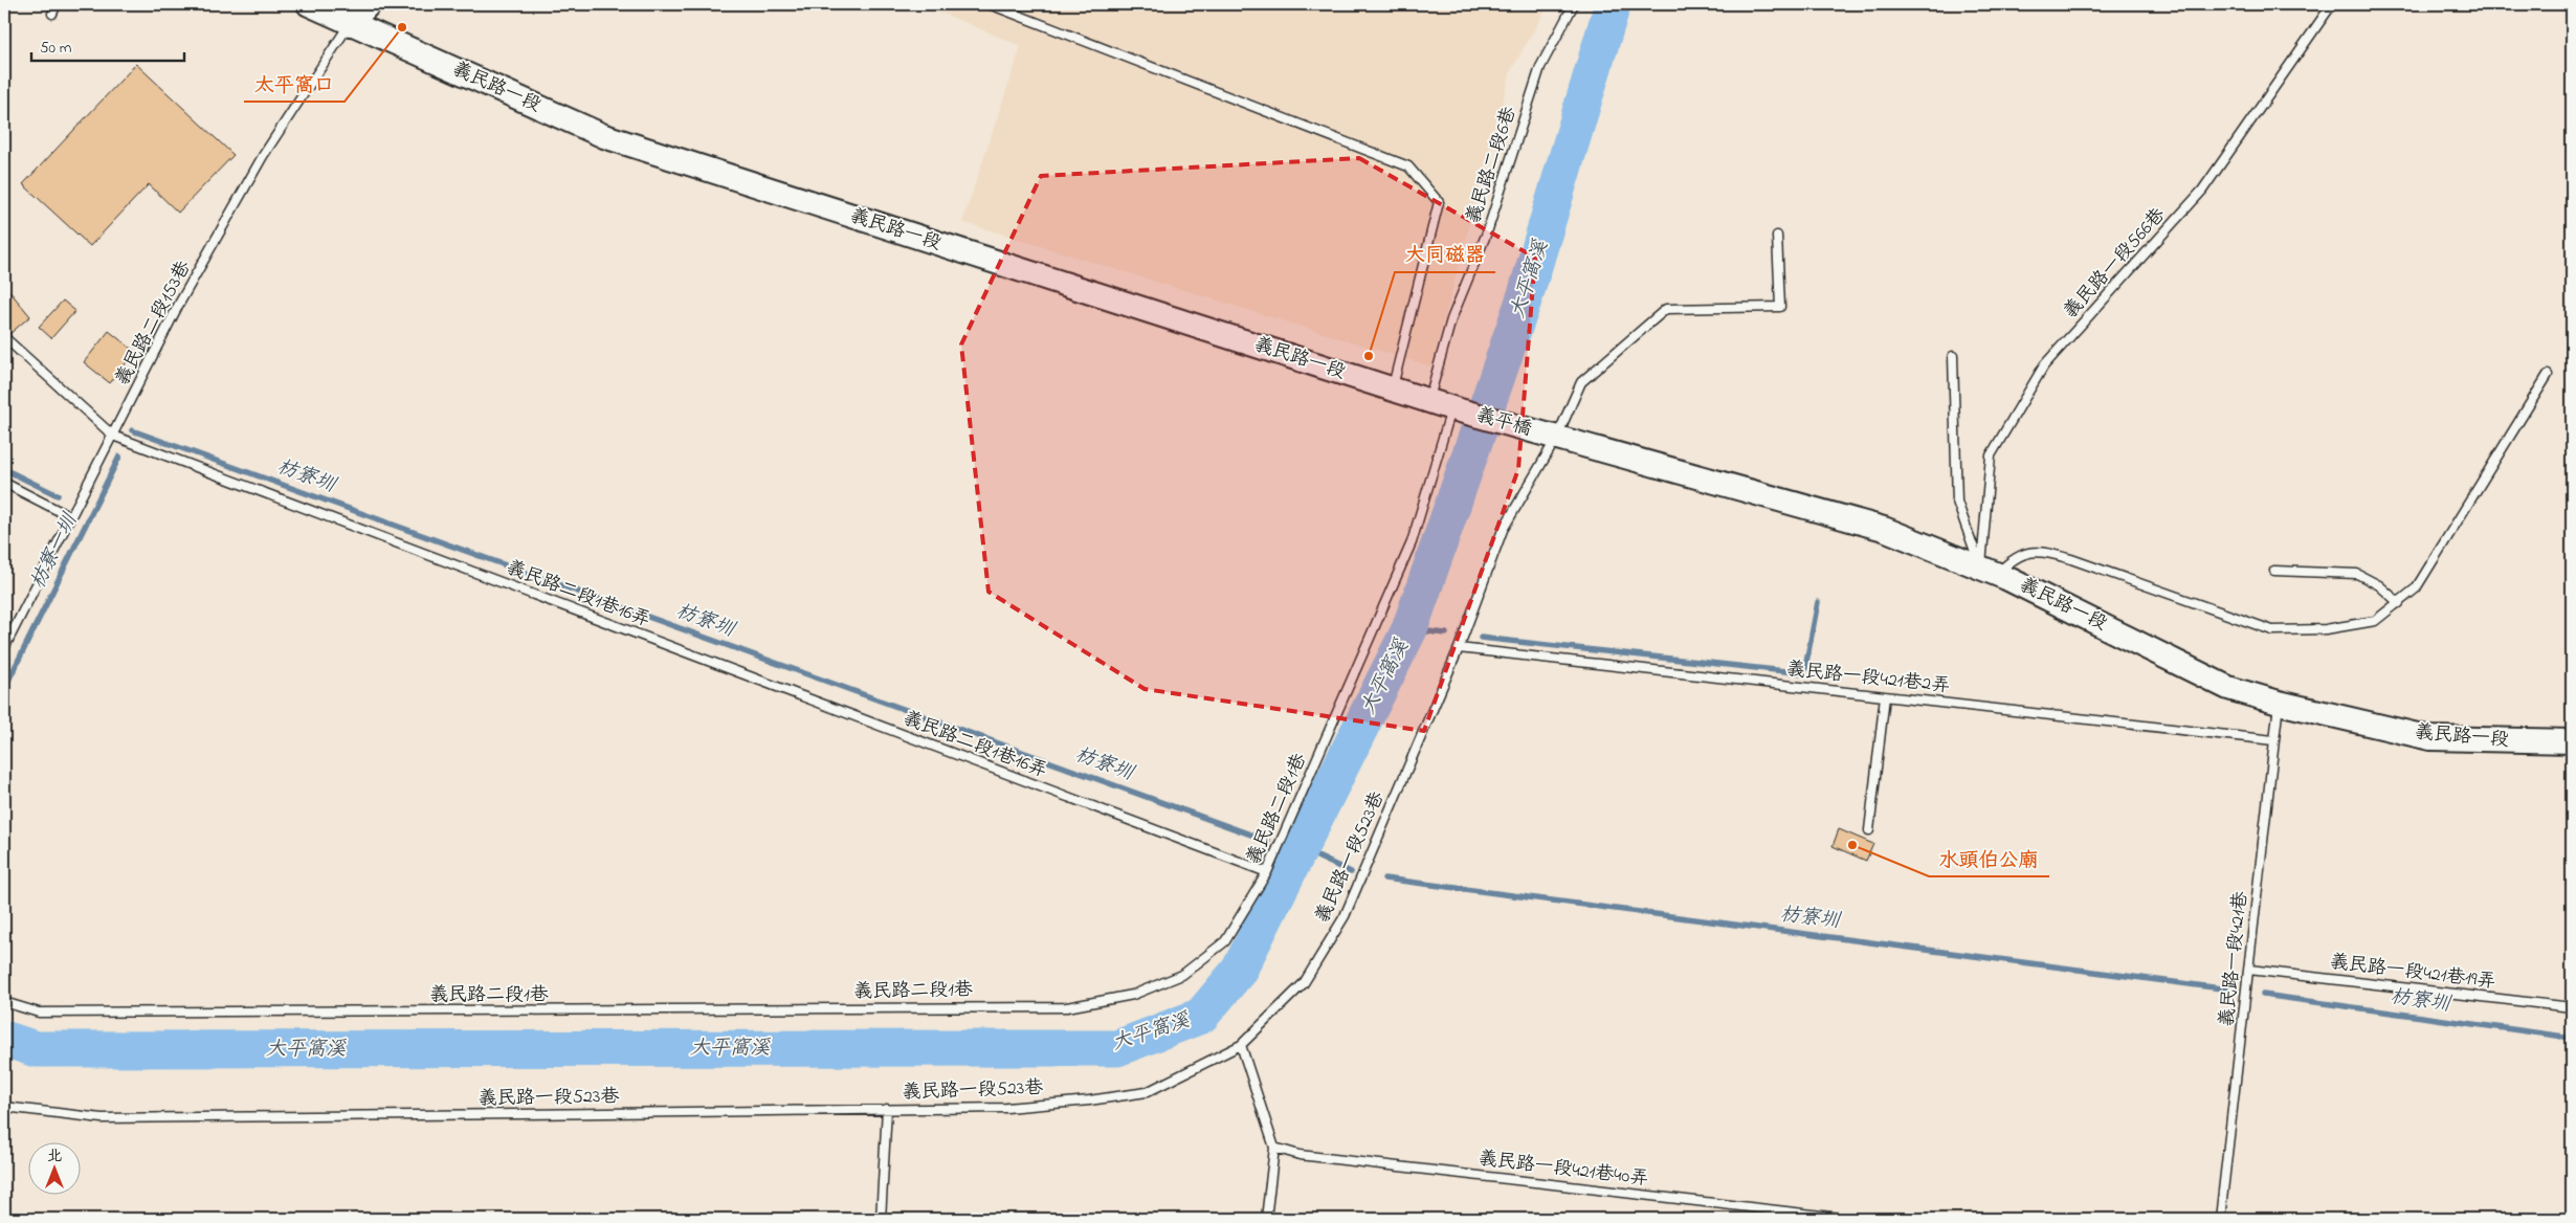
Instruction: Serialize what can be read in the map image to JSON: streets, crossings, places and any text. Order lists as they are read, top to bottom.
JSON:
{
  "streets": {
    "street": ["義民路一段", "義平橋"],
    "lane": [
      "義民路二段6巷",
      "義民路一段566巷",
      "義民路二段153巷",
      "義民路二段1巷16弄",
      "義民路一段421巷2弄",
      "義民路二段1巷",
      "義民路一段523巷",
      "義民路一段421巷",
      "義民路一段421巷19弄",
      "義民路一段421巷40弄"
    ]
  },
  "crossings": [
    ["義民路一段", "義民路二段6巷"],
    ["義民路一段", "義民路一段566巷"],
    ["義民路一段", "義民路二段153巷"],
    ["義民路一段", "義平橋"],
    ["義民路一段", "義民路二段1巷"],
    ["義民路一段", "義民路一段523巷"],
    ["義民路一段", "義民路一段421巷"],
    ["義民路二段153巷", "義民路二段1巷16弄"],
    ["義平橋", "義民路二段1巷"],
    ["義平橋", "義民路一段523巷"],
    ["義民路二段1巷16弄", "義民路二段1巷"],
    ["義民路一段421巷2弄", "義民路一段523巷"],
    ["義民路一段421巷2弄", "義民路一段421巷"],
    ["義民路一段421巷", "義民路一段421巷19弄"]
  ],
  "water": ["大平窩溪", "枋寮圳", "枋寮一圳"],
  "places": ["太平窩口", "大同磁器", "水頭伯公廟"],
  "scale_bar": "50 m",
  "north": "top"
}
